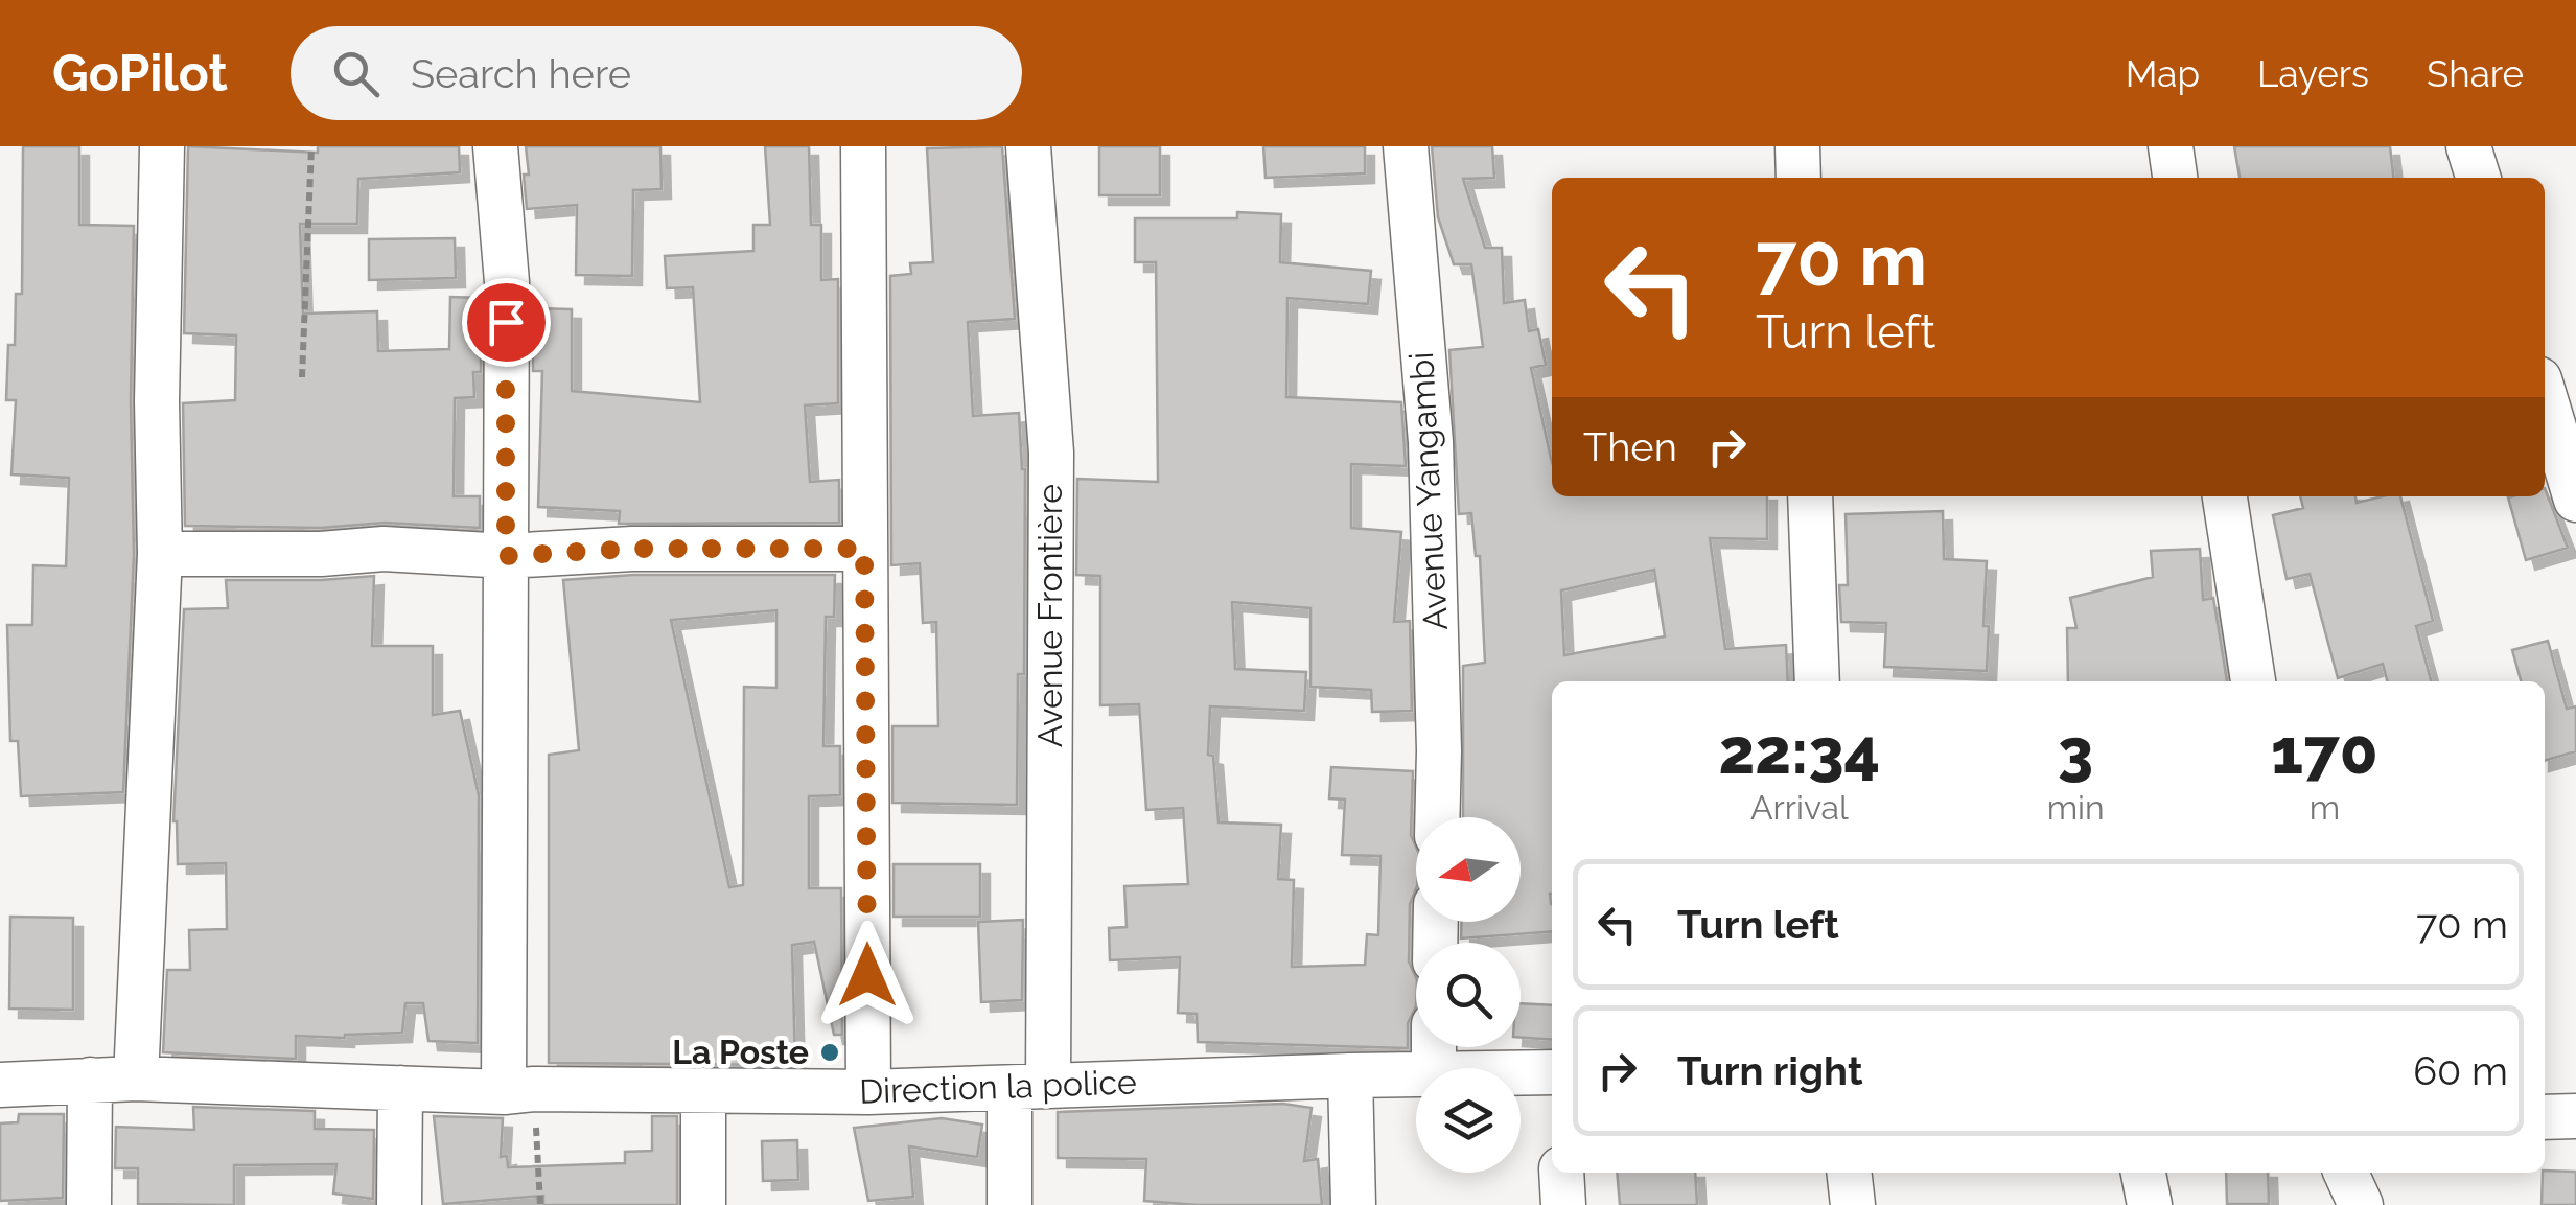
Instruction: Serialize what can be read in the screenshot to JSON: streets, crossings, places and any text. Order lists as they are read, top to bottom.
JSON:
{
  "streets": {
    "street": ["Avenue Yangambi", "Avenue Frontière", "Direction la police"]
  },
  "crossings": [
    ["Avenue Frontière", "Direction la police"]
  ],
  "places": ["La Poste"],
  "north": "left",
  "page": {
    "header": "GoPilot",
    "search": "Search here",
    "nav": ["Map", "Layers", "Share"],
    "turn": ["70 m", "Turn left"],
    "then": "Then",
    "eta": [
      "22:34",
      "Arrival",
      "3",
      "min",
      "170",
      "m"
    ],
    "list": [
      {
        "name": "Turn left",
        "value": "70 m"
      },
      {
        "name": "Turn right",
        "value": "60 m"
      }
    ]
  }
}
